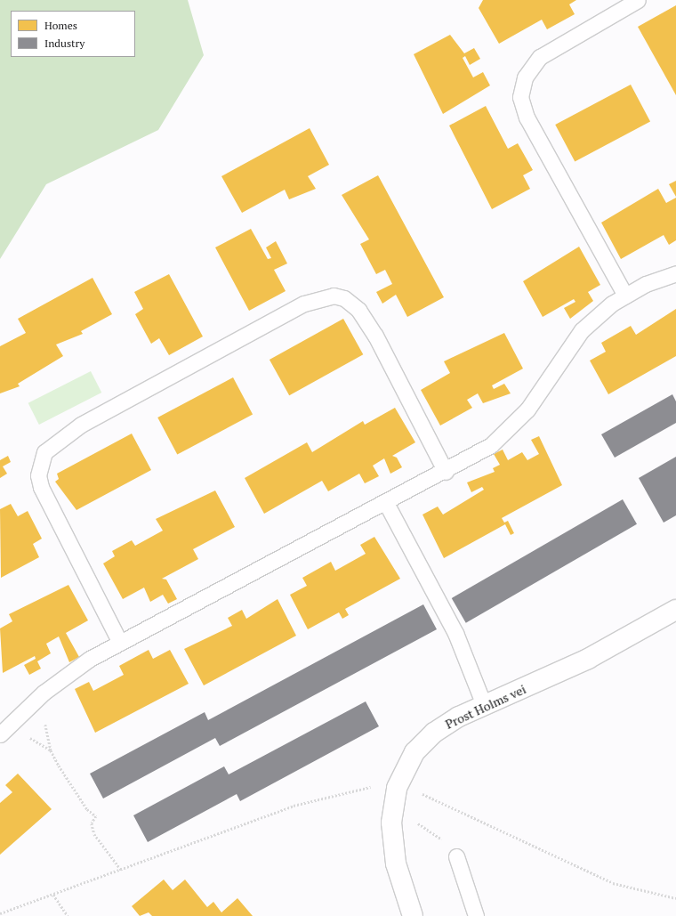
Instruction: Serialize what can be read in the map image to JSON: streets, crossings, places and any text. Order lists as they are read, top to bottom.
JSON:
{
  "streets": {
    "street": ["Prost Holms vei"]
  },
  "legend": ["Homes", "Industry"]
}
